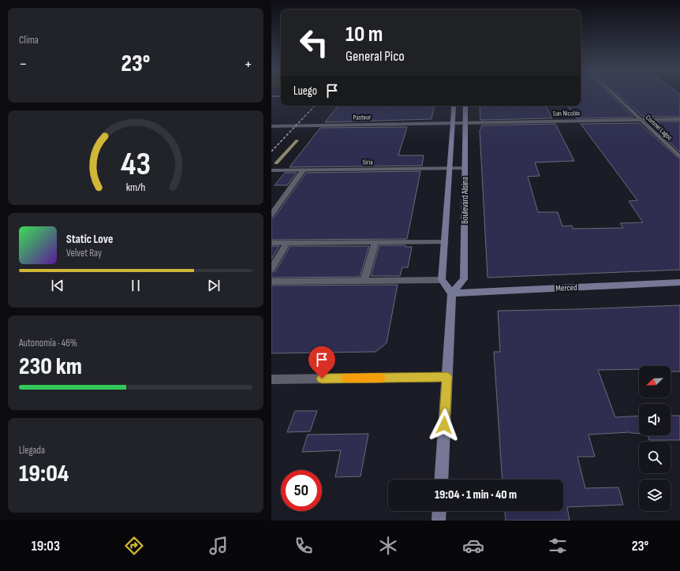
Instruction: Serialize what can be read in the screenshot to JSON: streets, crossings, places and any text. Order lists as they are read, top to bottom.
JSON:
{
  "streets": {
    "main road": ["Boulevard Alsina", "Merced"],
    "street": [
      "San Nicolás",
      "Pasteur",
      "Coronel Lagos",
      "Siria"
    ]
  },
  "crossings": [
    ["San Nicolás", "Pasteur"],
    ["San Nicolás", "Coronel Lagos"],
    ["San Nicolás", "Boulevard Alsina"],
    ["Pasteur", "Boulevard Alsina"],
    ["Siria", "Boulevard Alsina"],
    ["Boulevard Alsina", "Merced"]
  ],
  "north": "bottom left",
  "page": {
    "tile": [
      "Clima",
      ["Autonomía · 46%", "230 km"],
      ["Llegada", "19:04"]
    ],
    "turn": ["10 m", "General Pico"],
    "heat": ["−", "23°", "+"],
    "then": "Luego",
    "song": ["Static Love", "Velvet Ray"],
    "limit": "50",
    "trip": "19:04 · 1 min · 40 m",
    "tabs": ["19:03", "23°"],
    "gauge": ["43", "km/h"]
  }
}
